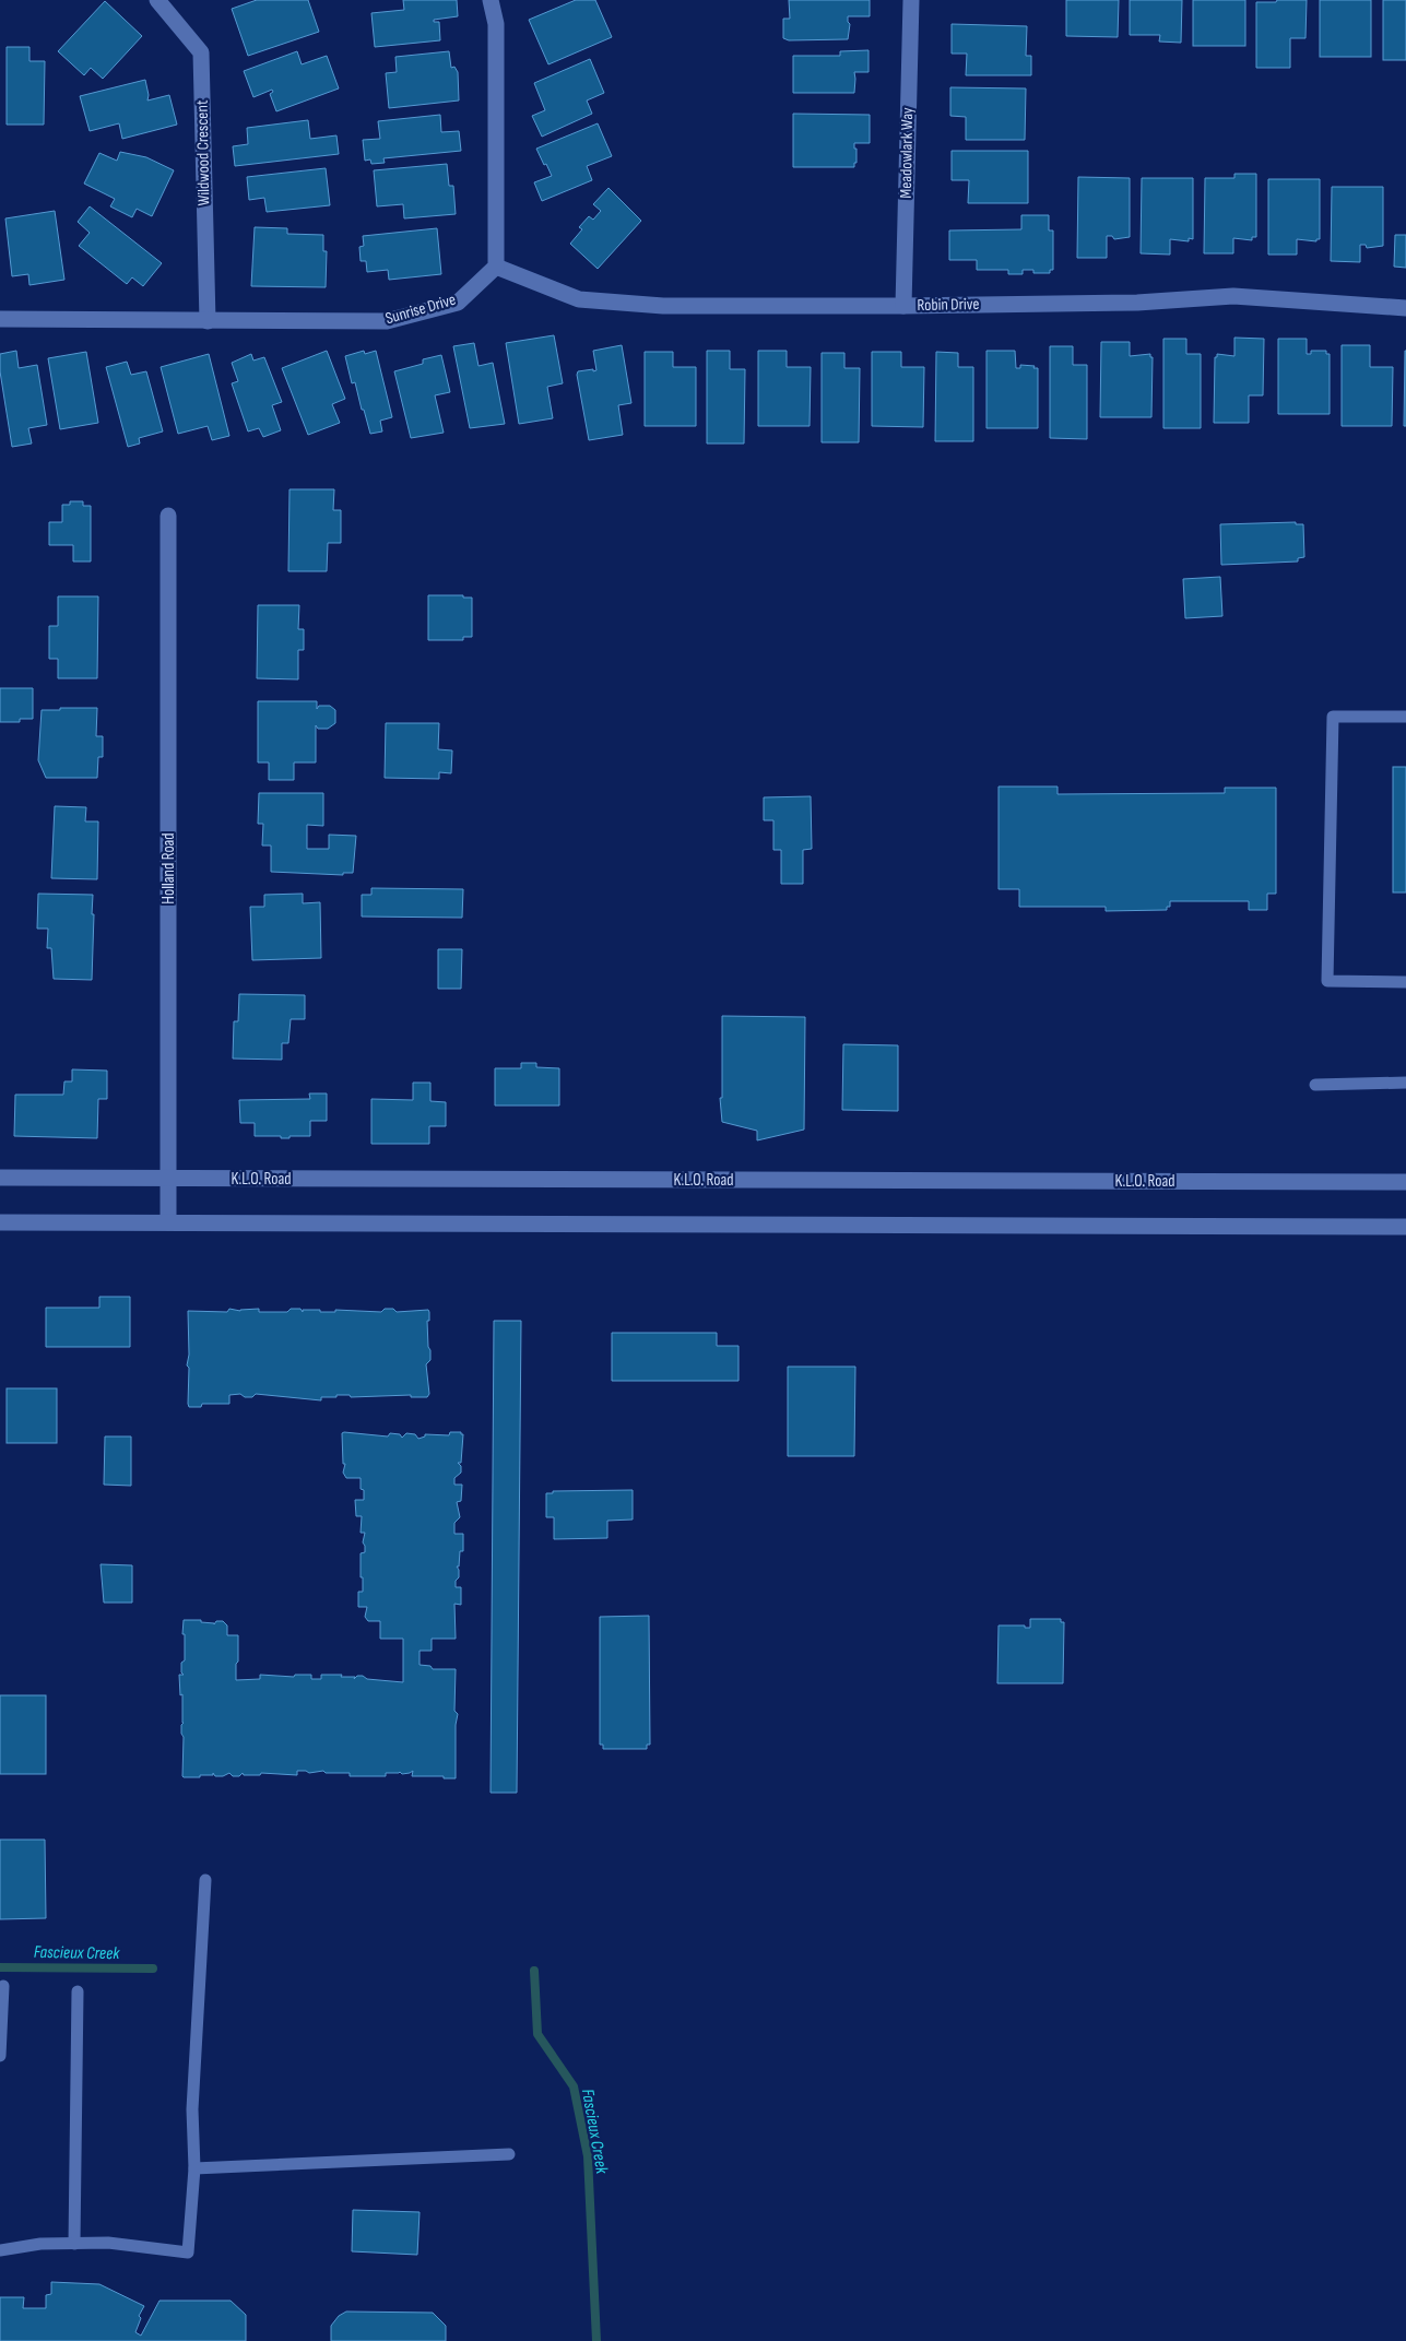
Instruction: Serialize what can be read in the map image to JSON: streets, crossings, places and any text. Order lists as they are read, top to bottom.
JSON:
{
  "streets": {
    "street": [
      "Wildwood Crescent",
      "Meadowlark Way",
      "Robin Drive",
      "Sunrise Drive",
      "Holland Road",
      "K.L.O. Road"
    ]
  },
  "crossings": [
    ["Wildwood Crescent", "Sunrise Drive"],
    ["Meadowlark Way", "Robin Drive"],
    ["Robin Drive", "Sunrise Drive"],
    ["Holland Road", "K.L.O. Road"]
  ],
  "water": ["Fascieux Creek"]
}
